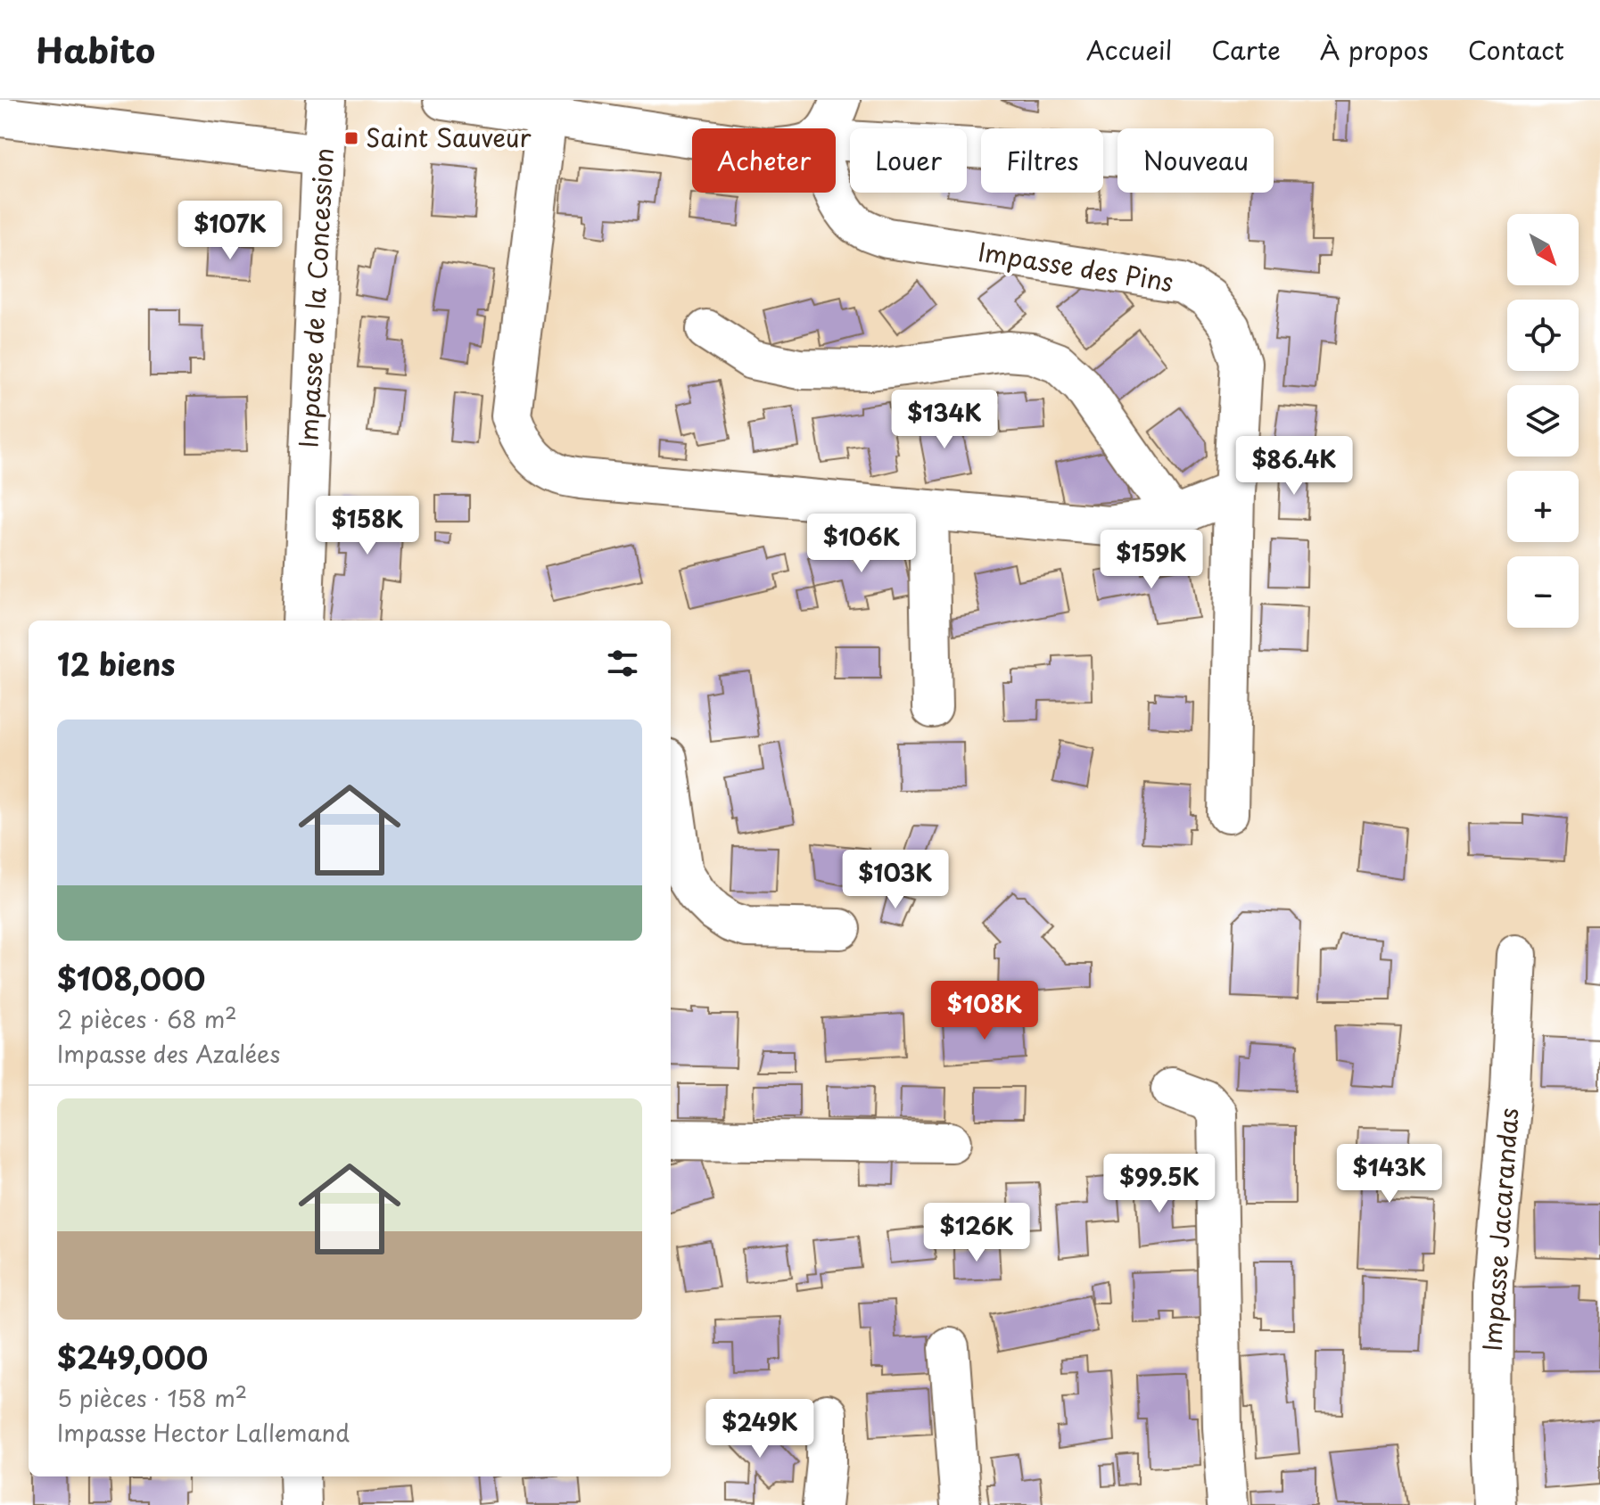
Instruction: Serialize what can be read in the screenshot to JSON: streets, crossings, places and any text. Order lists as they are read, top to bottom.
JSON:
{
  "streets": {
    "street": ["Impasse des Pins", "Impasse de la Concession", "Impasse Jacarandas"]
  },
  "places": {
    "transit": ["Saint Sauveur"]
  },
  "north": "bottom right",
  "page": {
    "header": "Habito",
    "nav": [
      "Accueil",
      "Carte",
      "À propos",
      "Contact"
    ],
    "chip": [
      "Acheter",
      "Louer",
      "Filtres",
      "Nouveau"
    ],
    "price": [
      "$107K",
      "$134K",
      "$86.4K",
      "$158K",
      "$106K",
      "$159K",
      "$103K",
      "$108K",
      "$143K",
      "$99.5K",
      "$126K",
      "$249K"
    ],
    "map_buttons": ["+", "−"],
    "heading": "12 biens",
    "list": [
      {
        "name": "$108,000",
        "note": "2 pièces · 68 m² · Impasse des Azalées"
      },
      {
        "name": "$249,000",
        "note": "5 pièces · 158 m² · Impasse Hector Lallemand"
      }
    ]
  }
}
